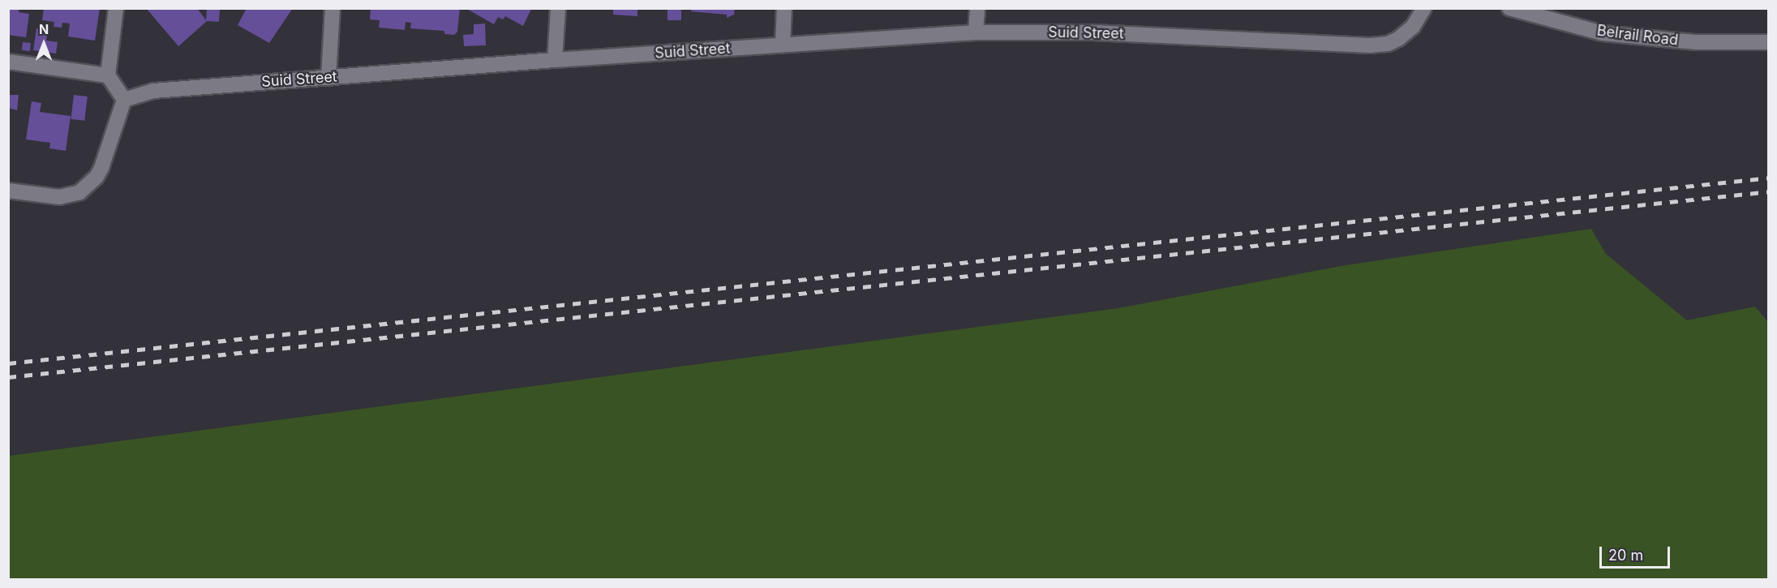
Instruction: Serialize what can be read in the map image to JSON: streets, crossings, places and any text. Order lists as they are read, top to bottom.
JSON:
{
  "streets": {
    "street": ["Suid Street", "Belrail Road"]
  },
  "scale_bar": "20 m",
  "north": "top"
}
